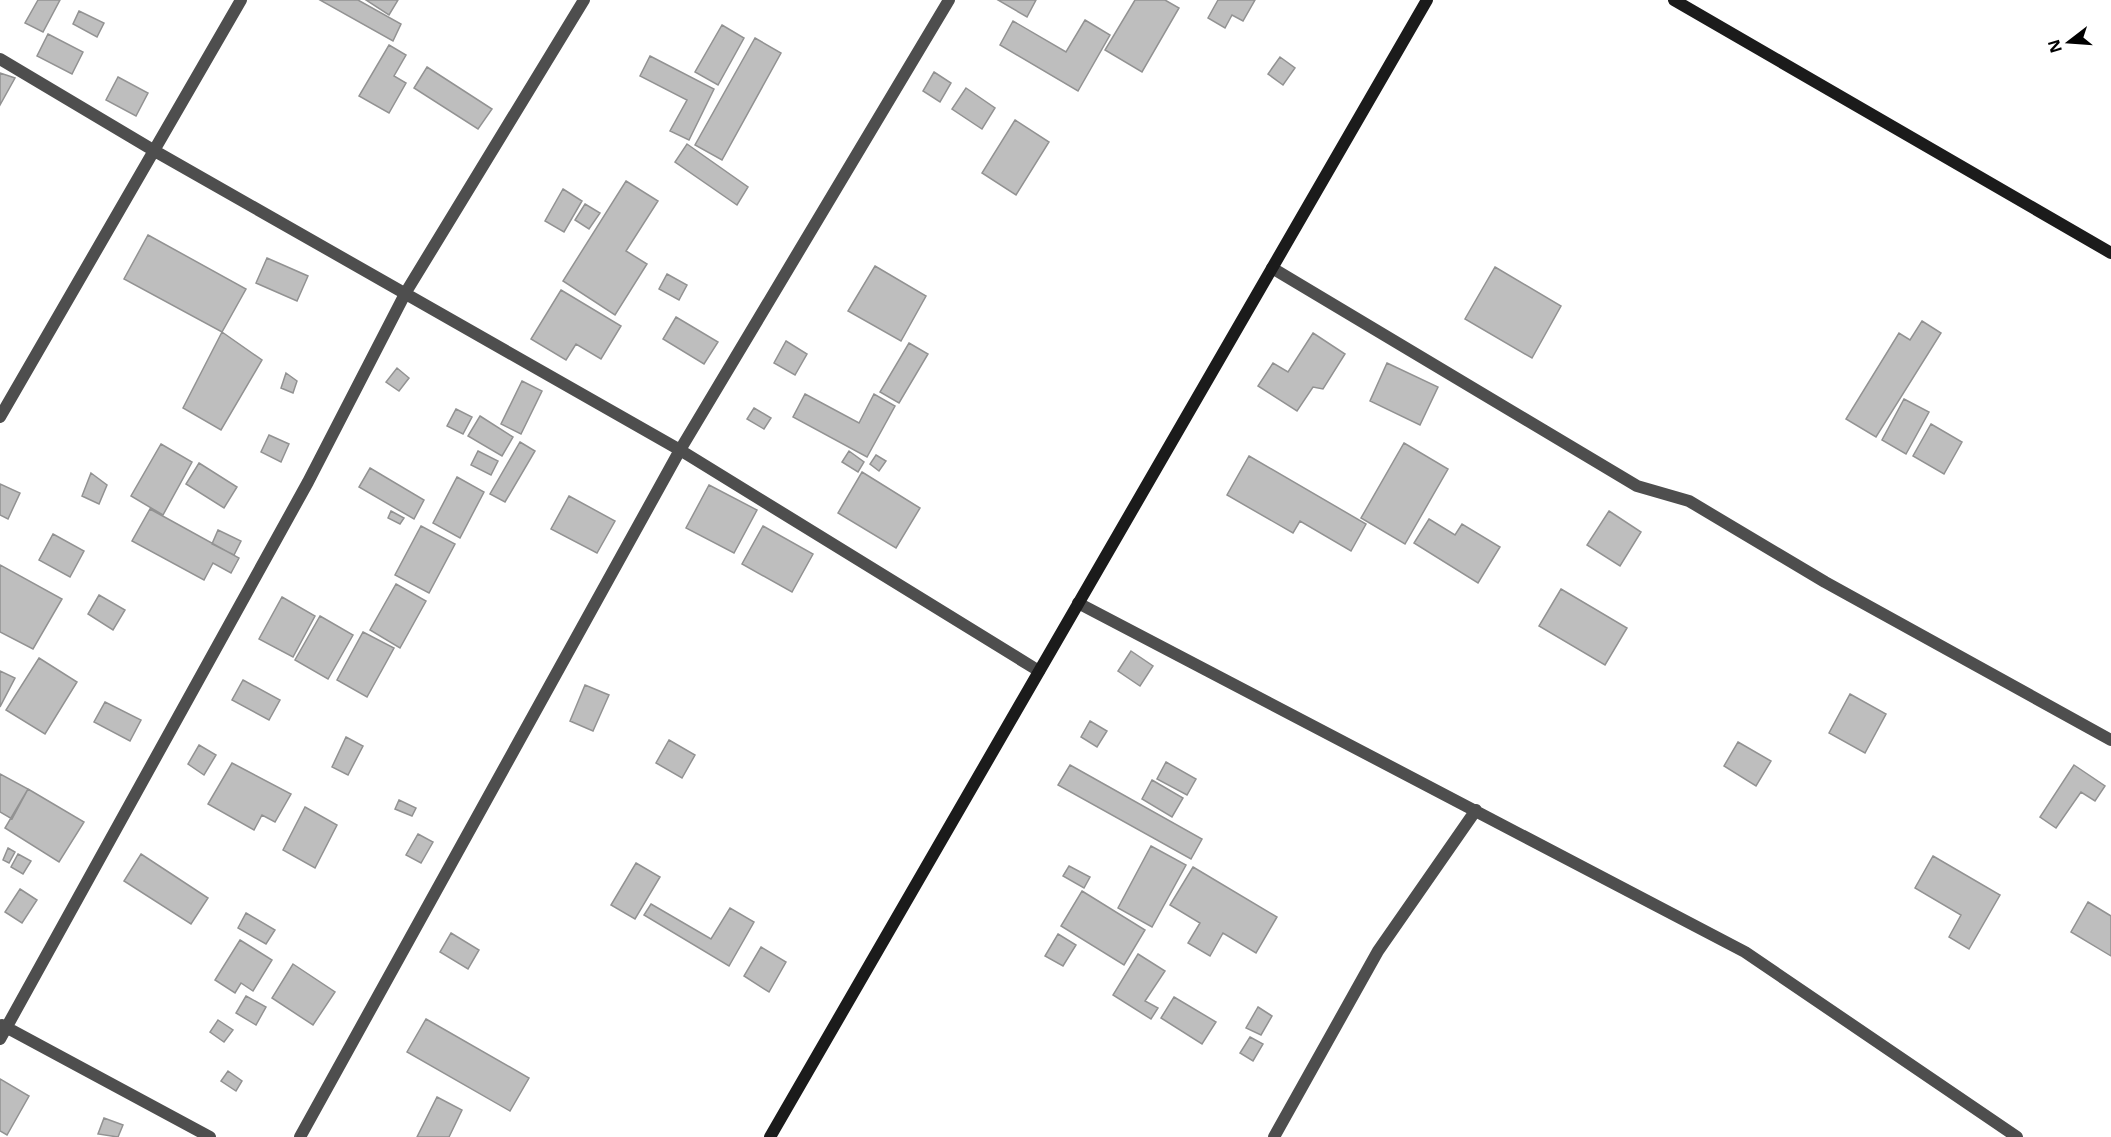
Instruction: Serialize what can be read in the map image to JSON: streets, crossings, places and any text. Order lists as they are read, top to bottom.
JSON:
{
  "north": "left"
}
